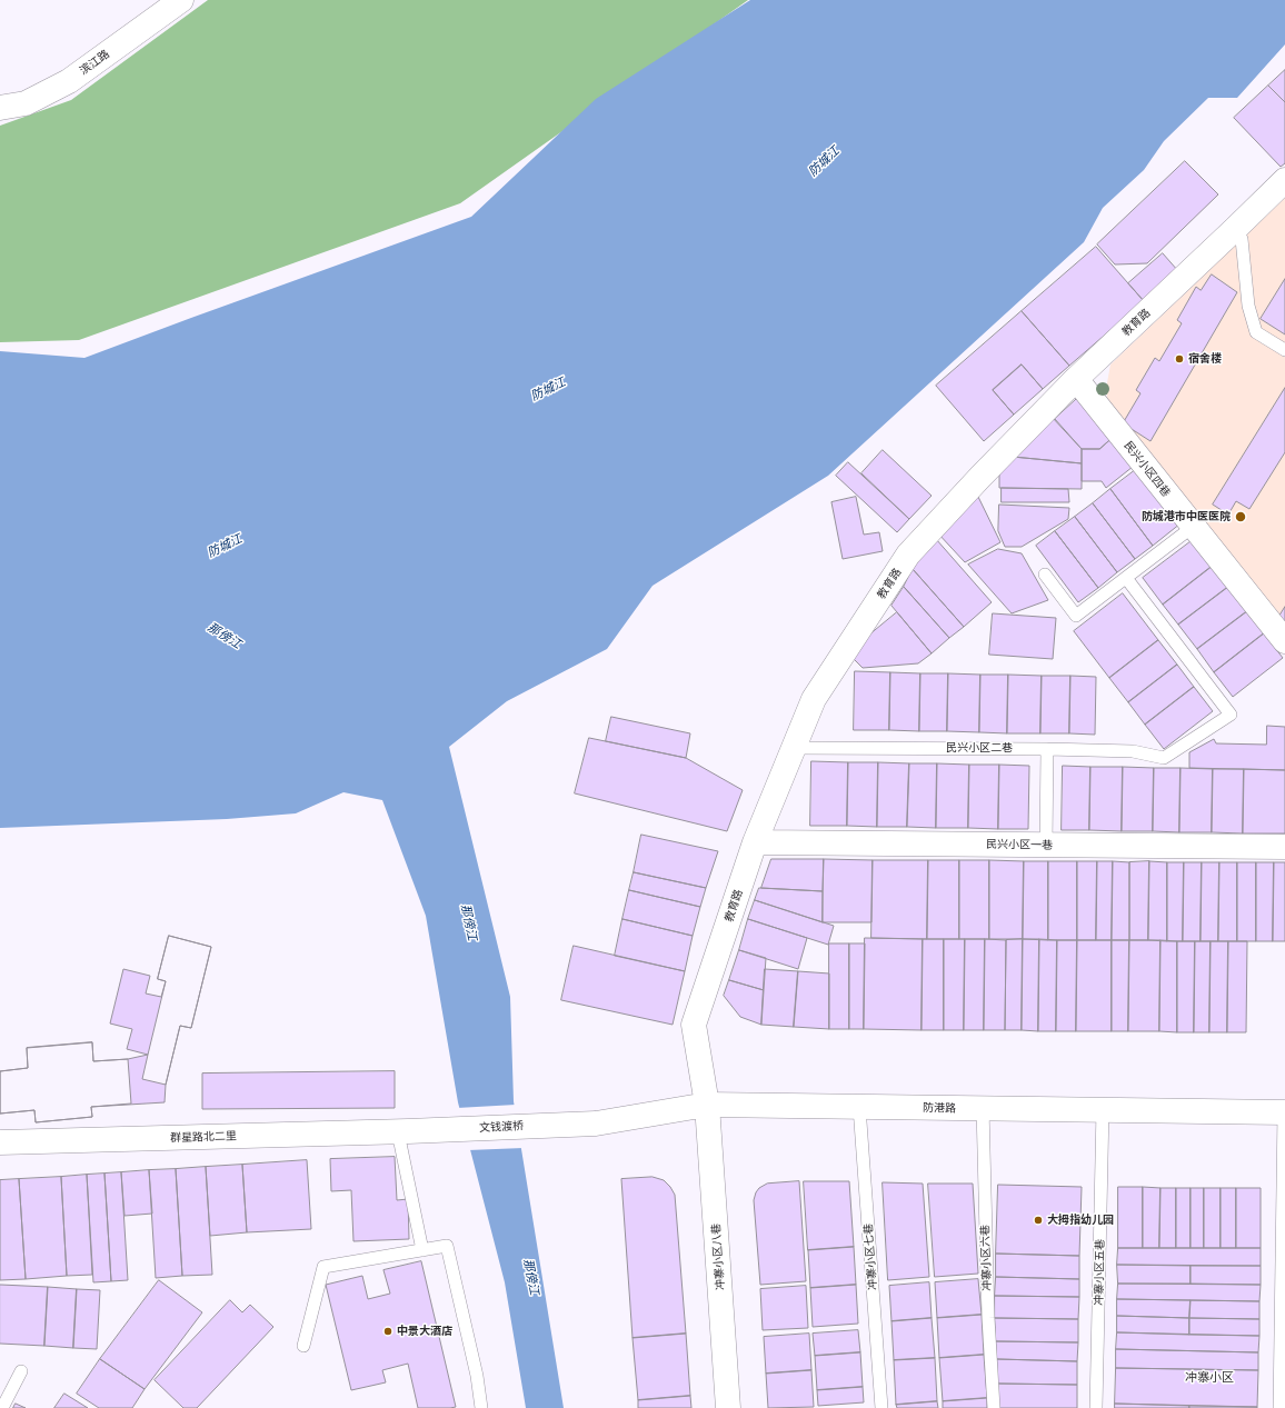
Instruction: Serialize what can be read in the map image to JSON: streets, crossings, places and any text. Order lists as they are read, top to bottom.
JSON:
{
  "streets": {
    "street": [
      "滨江路",
      "教育路",
      "民兴小区四巷",
      "民兴小区一巷",
      "防港路",
      "文钱渡桥",
      "群星路北二里",
      "冲寨小区八巷"
    ],
    "lane": [
      "民兴小区二巷",
      "冲寨小区七巷",
      "冲寨小区六巷",
      "冲寨小区五巷"
    ]
  },
  "crossings": [
    ["教育路", "民兴小区四巷"],
    ["教育路", "民兴小区二巷"],
    ["教育路", "民兴小区一巷"],
    ["教育路", "防港路"],
    ["教育路", "冲寨小区八巷"],
    ["防港路", "文钱渡桥"],
    ["防港路", "冲寨小区八巷"],
    ["防港路", "冲寨小区七巷"],
    ["防港路", "冲寨小区六巷"],
    ["防港路", "冲寨小区五巷"],
    ["文钱渡桥", "群星路北二里"]
  ],
  "districts": ["冲寨小区"],
  "water": ["防城江", "那傍江"],
  "places": [
    "宿舍楼",
    "防城港市中医医院",
    "大拇指幼儿园",
    "中景大酒店"
  ]
}
